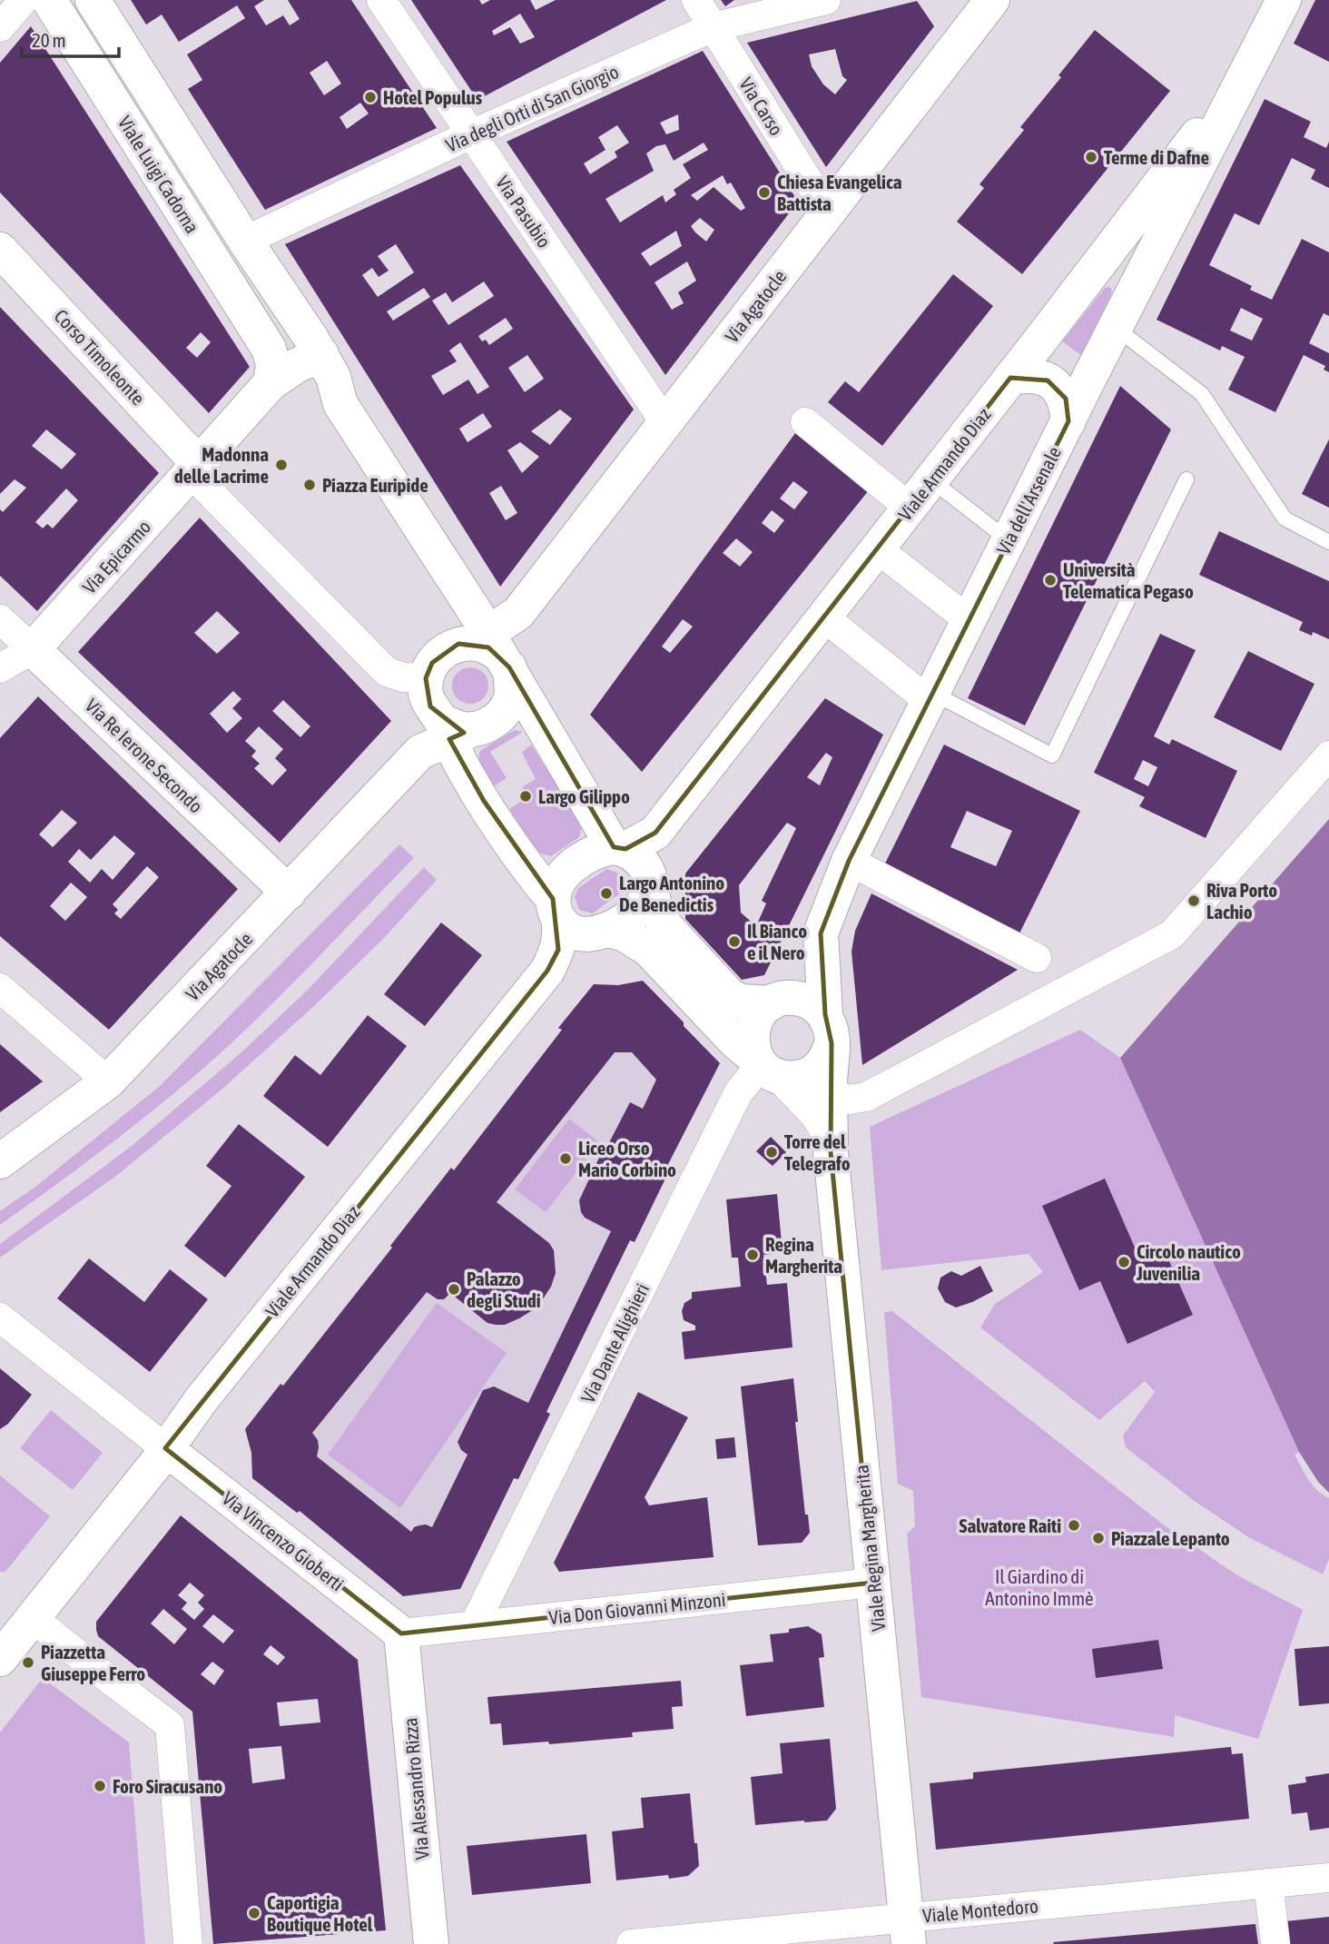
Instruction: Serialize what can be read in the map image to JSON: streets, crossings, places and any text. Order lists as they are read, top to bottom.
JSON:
{
  "streets": {
    "main road": [
      "Viale Luigi Cadorna",
      "Via Agatocle",
      "Corso Timoleonte",
      "Viale Armando Diaz",
      "Via dell'Arsenale",
      "Via Epicarmo",
      "Via Re Ierone Secondo",
      "Via Vincenzo Gioberti",
      "Viale Regina Margherita",
      "Via Alessandro Rizza"
    ],
    "street": [
      "Via Carso",
      "Via degli Orti di San Giorgio",
      "Via Pasubio",
      "Via Dante Alighieri",
      "Via Don Giovanni Minzoni",
      "Viale Montedoro"
    ]
  },
  "crossings": [
    ["Via Carso", "Via degli Orti di San Giorgio"],
    ["Via Carso", "Via Agatocle"],
    ["Via degli Orti di San Giorgio", "Viale Luigi Cadorna"],
    ["Via degli Orti di San Giorgio", "Via Pasubio"],
    ["Viale Luigi Cadorna", "Via Epicarmo"],
    ["Via Pasubio", "Via Agatocle"],
    ["Via Agatocle", "Via Re Ierone Secondo"],
    ["Corso Timoleonte", "Via Epicarmo"],
    ["Viale Armando Diaz", "Via dell'Arsenale"],
    ["Viale Armando Diaz", "Via Vincenzo Gioberti"],
    ["Via dell'Arsenale", "Via Dante Alighieri"],
    ["Via dell'Arsenale", "Viale Regina Margherita"],
    ["Via Epicarmo", "Via Re Ierone Secondo"],
    ["Via Dante Alighieri", "Via Don Giovanni Minzoni"],
    ["Via Vincenzo Gioberti", "Via Don Giovanni Minzoni"],
    ["Via Vincenzo Gioberti", "Via Alessandro Rizza"],
    ["Viale Regina Margherita", "Via Don Giovanni Minzoni"],
    ["Viale Regina Margherita", "Viale Montedoro"],
    ["Via Don Giovanni Minzoni", "Via Alessandro Rizza"]
  ],
  "parks": ["Il Giardino di Antonino Immè"],
  "places": [
    "Hotel Populus",
    "Terme di Dafne",
    "Chiesa Evangelica Battista",
    "Madonna delle Lacrime",
    "Piazza Euripide",
    "Università Telematica Pegaso",
    "Largo Gilippo",
    "Largo Antonino De Benedictis",
    "Riva Porto Lachio",
    "Il Bianco e il Nero",
    "Torre del Telegrafo",
    "Liceo Orso Mario Corbino",
    "Regina Margherita",
    "Circolo nautico Juvenilia",
    "Palazzo degli Studi",
    "Salvatore Raiti",
    "Piazzale Lepanto",
    "Piazzetta Giuseppe Ferro",
    "Foro Siracusano",
    "Caportigia Boutique Hotel"
  ],
  "scale_bar": "20 m"
}
